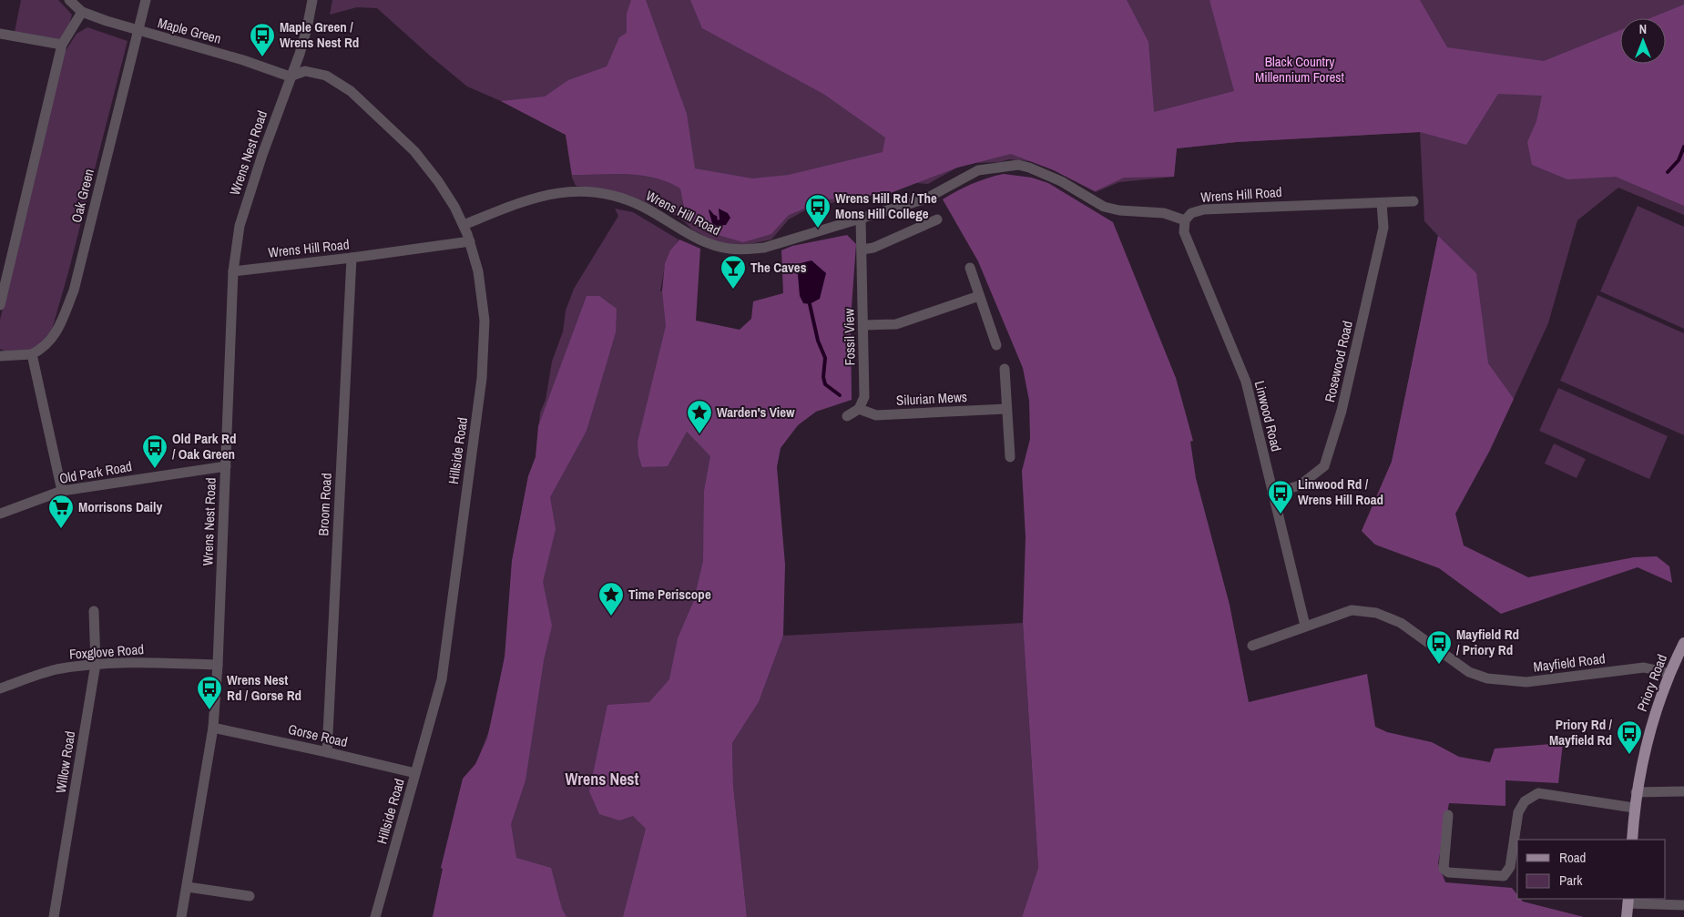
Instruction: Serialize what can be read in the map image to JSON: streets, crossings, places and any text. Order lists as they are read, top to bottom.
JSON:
{
  "streets": {
    "main road": ["Priory Road"],
    "street": [
      "Maple Green",
      "Wrens Nest Road",
      "Wrens Hill Road",
      "Oak Green",
      "Fossil View",
      "Rosewood Road",
      "Silurian Mews",
      "Linwood Road",
      "Hillside Road",
      "Old Park Road",
      "Broom Road",
      "Foxglove Road",
      "Mayfield Road",
      "Gorse Road",
      "Willow Road"
    ]
  },
  "crossings": [
    ["Maple Green", "Wrens Nest Road"],
    ["Maple Green", "Oak Green"],
    ["Maple Green", "Hillside Road"],
    ["Wrens Nest Road", "Wrens Hill Road"],
    ["Wrens Nest Road", "Hillside Road"],
    ["Wrens Nest Road", "Old Park Road"],
    ["Wrens Nest Road", "Foxglove Road"],
    ["Wrens Nest Road", "Gorse Road"],
    ["Wrens Hill Road", "Fossil View"],
    ["Wrens Hill Road", "Rosewood Road"],
    ["Wrens Hill Road", "Linwood Road"],
    ["Wrens Hill Road", "Hillside Road"],
    ["Wrens Hill Road", "Broom Road"],
    ["Fossil View", "Silurian Mews"],
    ["Rosewood Road", "Linwood Road"],
    ["Linwood Road", "Mayfield Road"],
    ["Hillside Road", "Gorse Road"],
    ["Broom Road", "Gorse Road"],
    ["Foxglove Road", "Willow Road"],
    ["Mayfield Road", "Priory Road"]
  ],
  "districts": ["Wrens Nest"],
  "parks": ["Black Country Millennium Forest"],
  "places": {
    "bus stop": [
      "Maple Green / Wrens Nest Rd",
      "Wrens Hill Rd / The Mons Hill College",
      "Old Park Rd / Oak Green",
      "Linwood Rd / Wrens Hill Road",
      "Mayfield Rd / Priory Rd",
      "Wrens Nest Rd / Gorse Rd",
      "Priory Rd / Mayfield Rd"
    ],
    "bar": ["The Caves"],
    "place": ["Warden's View", "Time Periscope"],
    "supermarket": ["Morrisons Daily"]
  },
  "legend": ["Road", "Park"],
  "north": "top"
}
